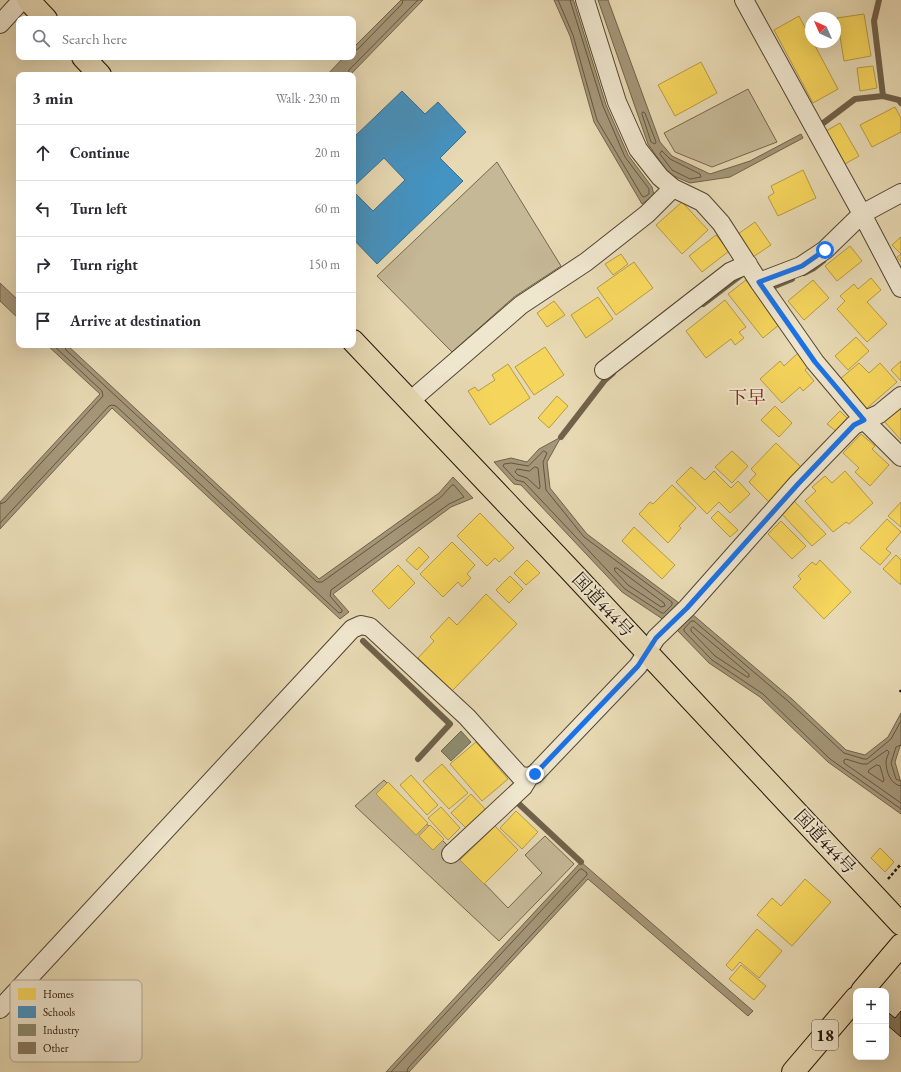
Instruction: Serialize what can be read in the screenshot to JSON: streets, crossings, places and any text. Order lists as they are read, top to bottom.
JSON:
{
  "streets": {
    "main road": ["国道444号", "18"]
  },
  "districts": ["下早"],
  "legend": [
    "Homes",
    "Schools",
    "Industry",
    "Other"
  ],
  "north": "top left",
  "page": {
    "search": "Search here",
    "heading": ["3 min", "Walk · 230 m"],
    "list": [
      ["Continue", "20 m"],
      ["Turn left", "60 m"],
      ["Turn right", "150 m"],
      "Arrive at destination"
    ],
    "map_buttons": ["+", "−"]
  }
}
